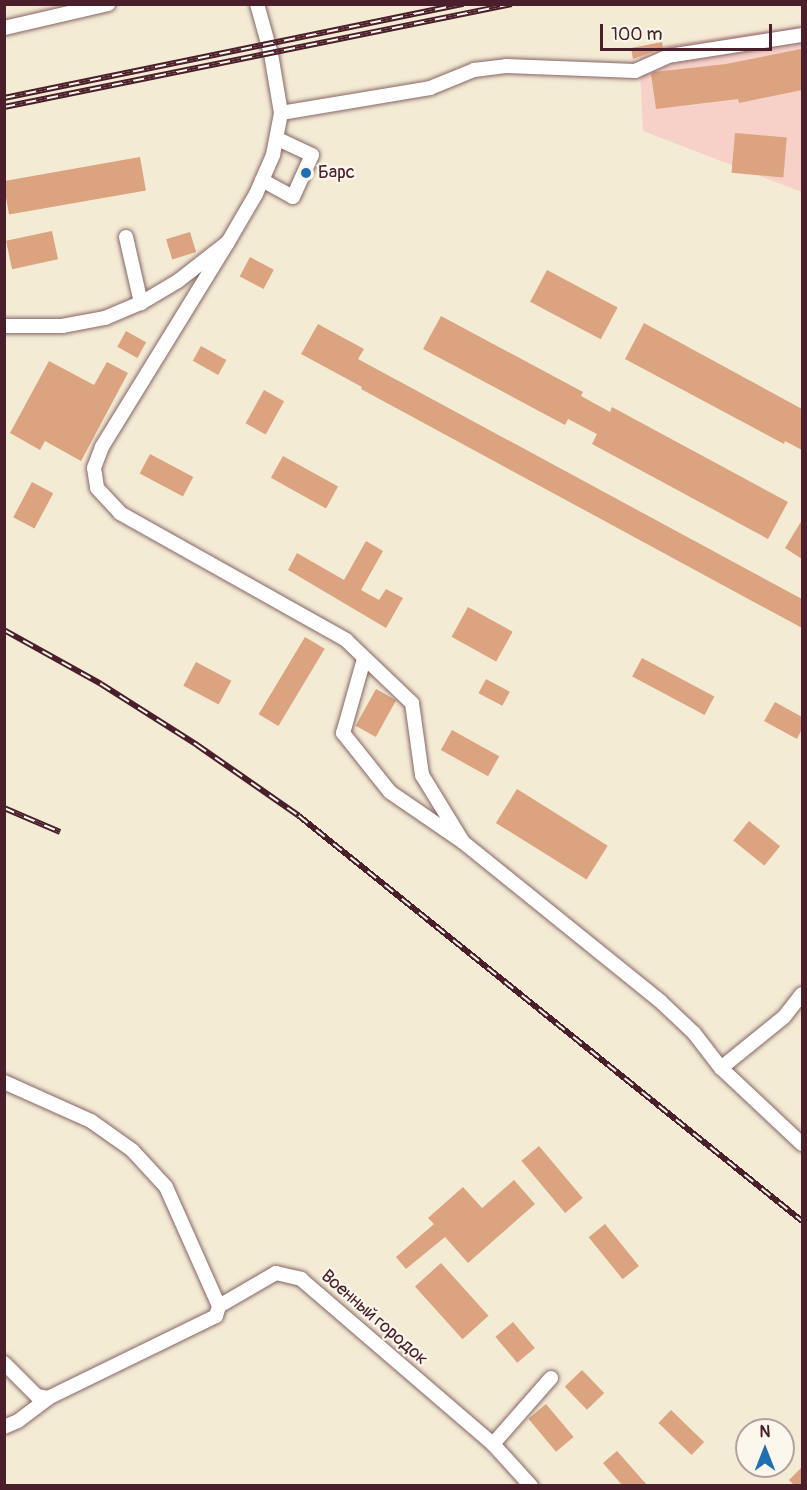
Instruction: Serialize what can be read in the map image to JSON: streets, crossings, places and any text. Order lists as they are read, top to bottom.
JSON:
{
  "streets": {
    "street": ["Военный городок"]
  },
  "places": ["Барс"],
  "scale_bar": "100 m",
  "north": "top"
}
